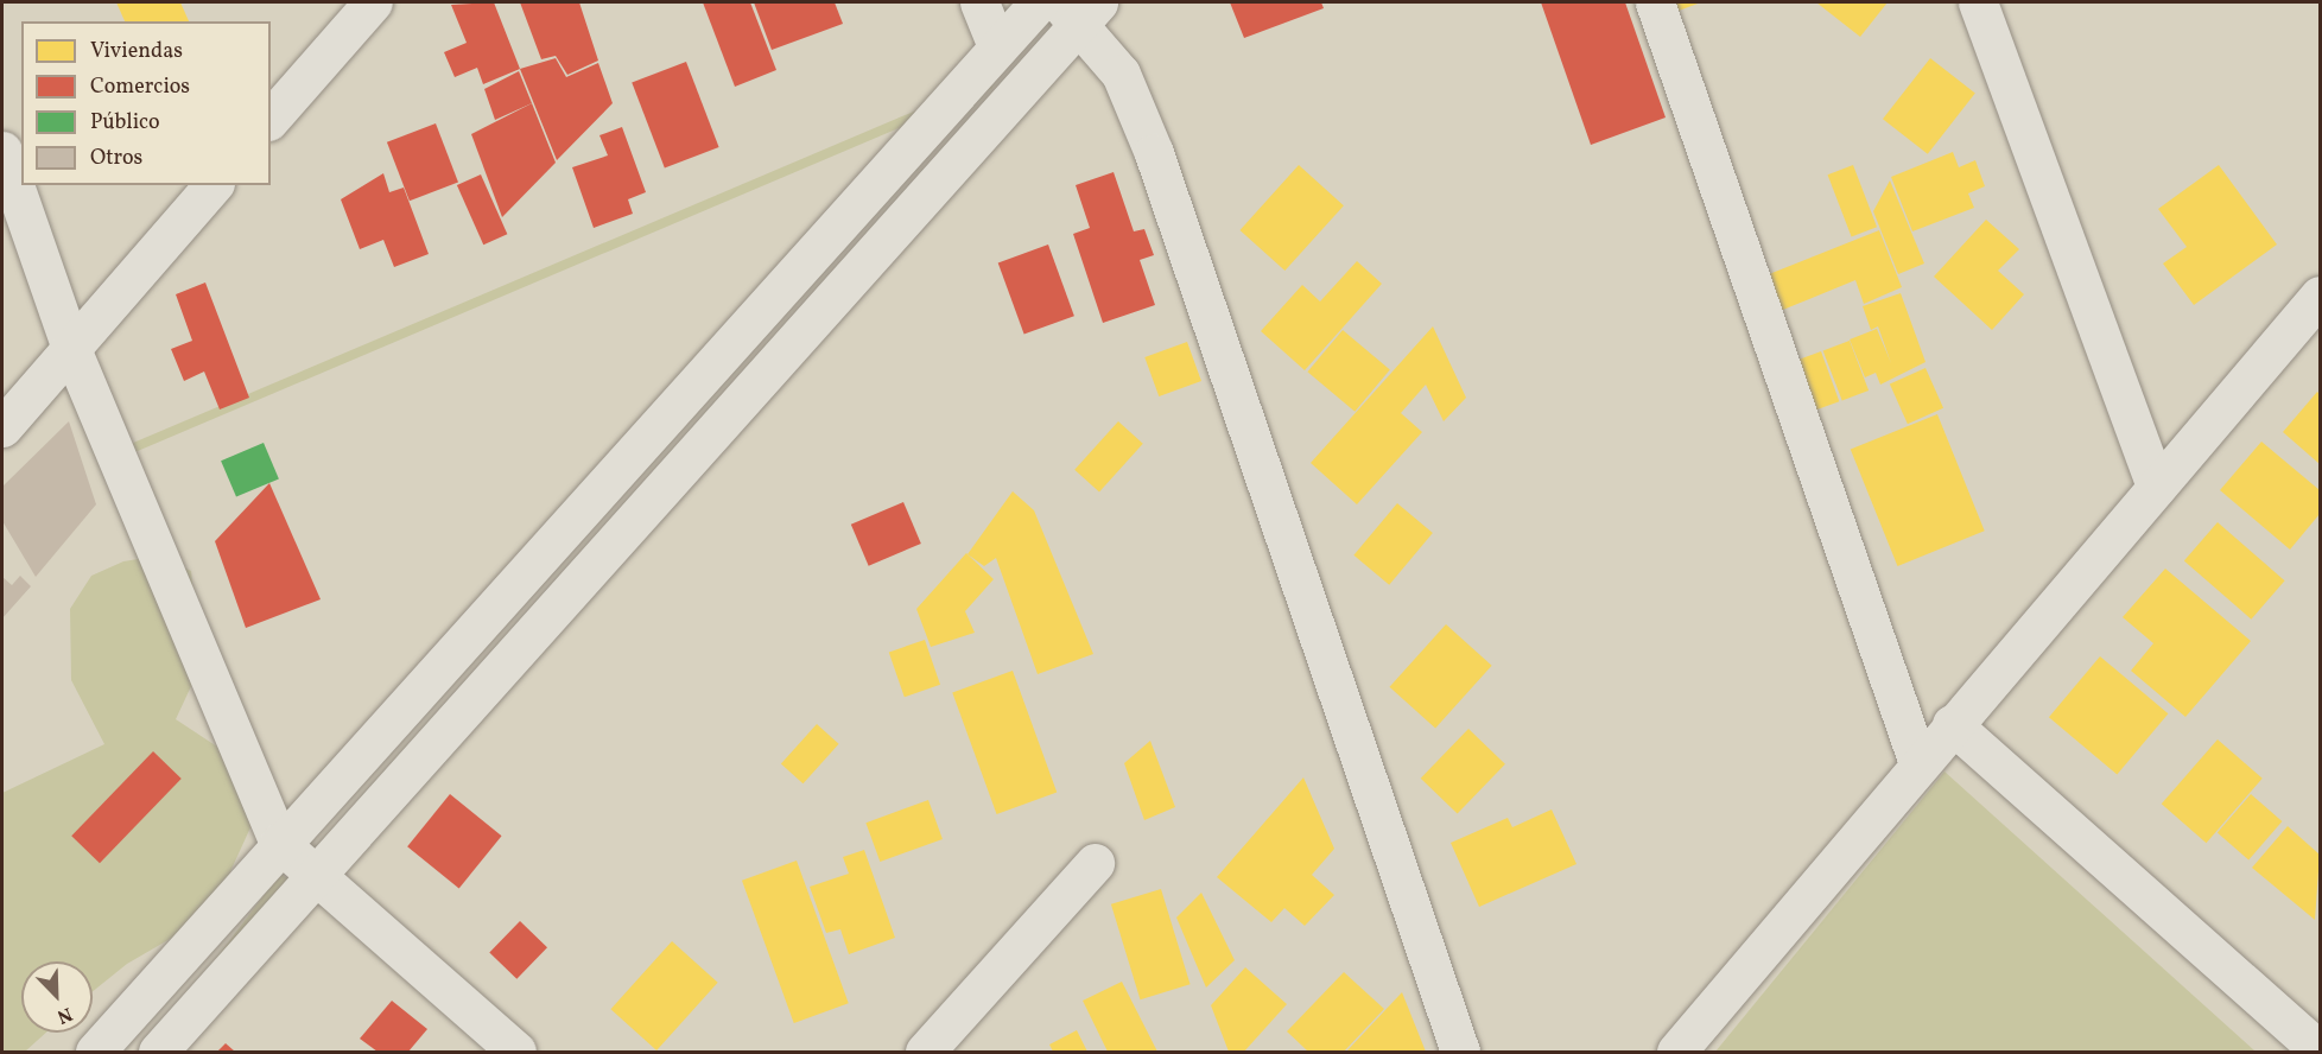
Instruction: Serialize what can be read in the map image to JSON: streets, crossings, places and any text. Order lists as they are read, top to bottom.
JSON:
{
  "legend": [
    "Viviendas",
    "Comercios",
    "Público",
    "Otros"
  ],
  "north": "bottom right"
}
